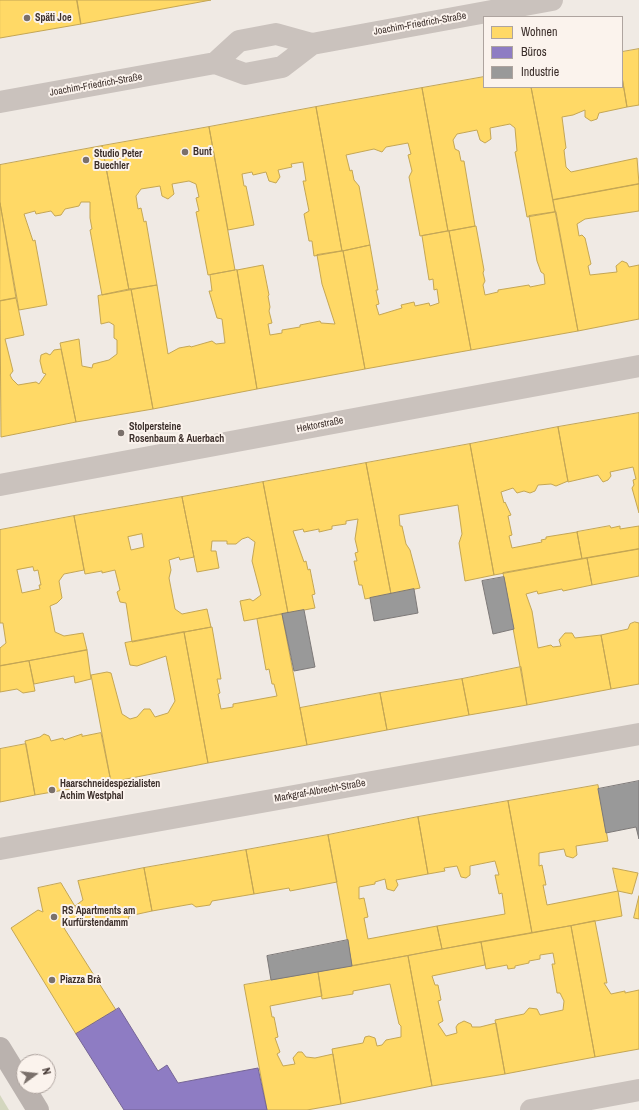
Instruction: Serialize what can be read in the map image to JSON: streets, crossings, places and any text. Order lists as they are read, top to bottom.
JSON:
{
  "streets": {
    "street": ["Joachim-Friedrich-Straße", "Hektorstraße", "Markgraf-Albrecht-Straße"]
  },
  "places": [
    "Späti Joe",
    "Bunt",
    "Studio Peter Buechler",
    "Stolpersteine Rosenbaum & Auerbach",
    "Haarschneidespezialisten Achim Westphal",
    "RS Apartments am Kurfürstendamm",
    "Piazza Brà"
  ],
  "legend": ["Wohnen", "Büros", "Industrie"],
  "north": "right"
}
